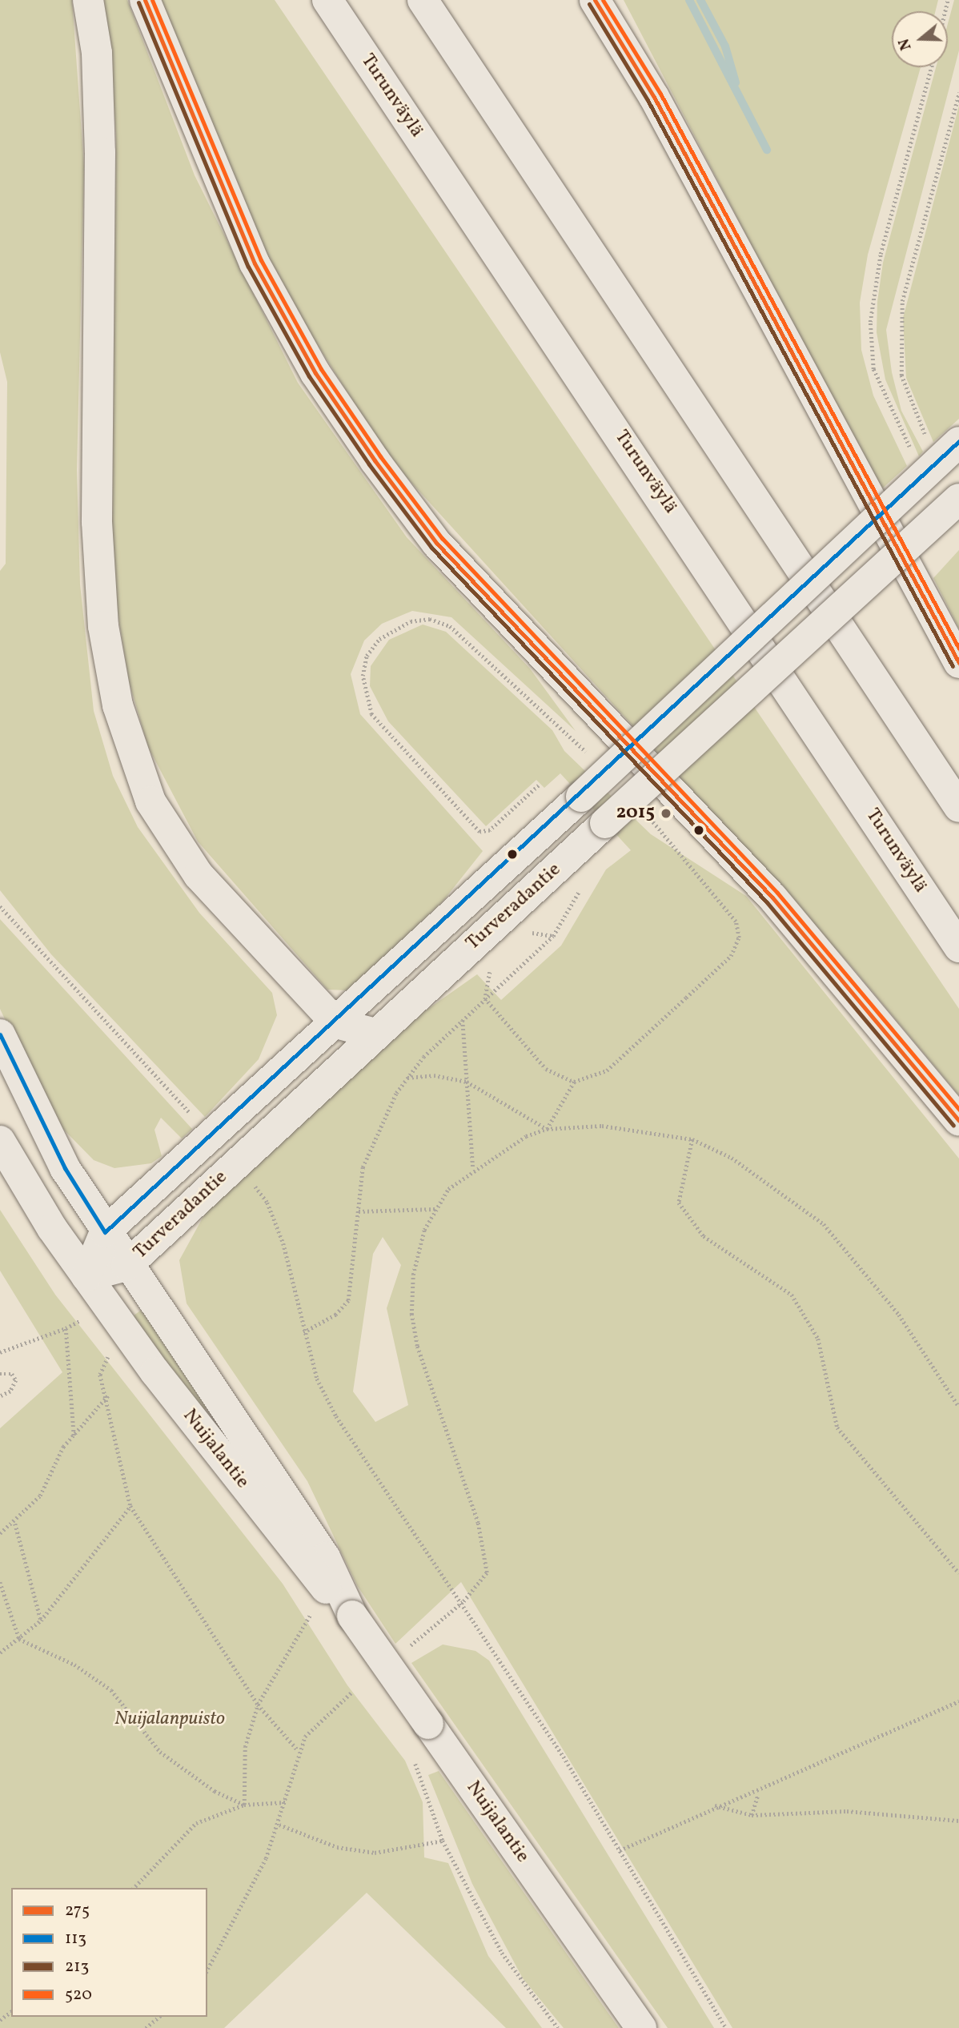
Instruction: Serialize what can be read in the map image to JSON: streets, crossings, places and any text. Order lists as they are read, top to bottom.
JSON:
{
  "streets": {
    "main road": ["Turunväylä", "Turveradantie", "Nuijalantie"]
  },
  "crossings": [
    ["Turveradantie", "Nuijalantie"]
  ],
  "parks": ["Nuijalanpuisto"],
  "places": ["2015"],
  "lines": [
    "transit line 275",
    "transit line 520",
    "transit line 213",
    "transit line 113"
  ],
  "legend": [
    "275",
    "113",
    "213",
    "520"
  ],
  "north": "left"
}
